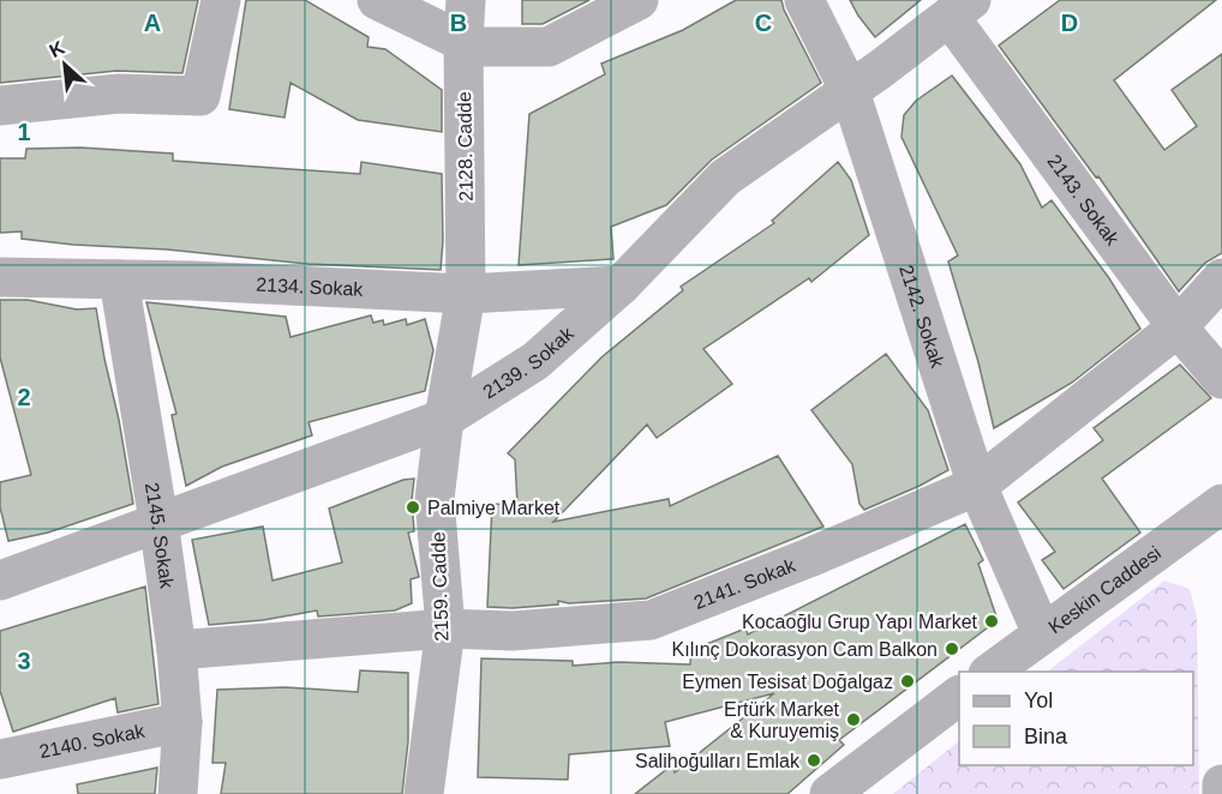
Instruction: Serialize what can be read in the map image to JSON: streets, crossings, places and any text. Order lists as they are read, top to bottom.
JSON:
{
  "streets": {
    "street": [
      "2128. Cadde",
      "2143. Sokak",
      "2134. Sokak",
      "2142. Sokak",
      "2139. Sokak",
      "2145. Sokak",
      "2141. Sokak",
      "2159. Cadde",
      "Keskin Caddesi",
      "2140. Sokak"
    ]
  },
  "crossings": [
    ["2128. Cadde", "2134. Sokak"],
    ["2128. Cadde", "2159. Cadde"],
    ["2143. Sokak", "2139. Sokak"],
    ["2143. Sokak", "2141. Sokak"],
    ["2134. Sokak", "2139. Sokak"],
    ["2134. Sokak", "2145. Sokak"],
    ["2134. Sokak", "2159. Cadde"],
    ["2142. Sokak", "2139. Sokak"],
    ["2142. Sokak", "2141. Sokak"],
    ["2142. Sokak", "Keskin Caddesi"],
    ["2139. Sokak", "2145. Sokak"],
    ["2139. Sokak", "2159. Cadde"],
    ["2145. Sokak", "2141. Sokak"],
    ["2145. Sokak", "2140. Sokak"],
    ["2141. Sokak", "2159. Cadde"]
  ],
  "places": [
    "Palmiye Market",
    "Kocaoğlu Grup Yapı Market",
    "Kılınç Dokorasyon Cam Balkon",
    "Eymen Tesisat Doğalgaz",
    "Ertürk Market & Kuruyemiş",
    "Salihoğulları Emlak"
  ],
  "legend": ["Yol", "Bina"],
  "north": "top left",
  "grid": {
    "columns": [
      "A",
      "B",
      "C",
      "D"
    ],
    "rows": ["1", "2", "3"]
  }
}
